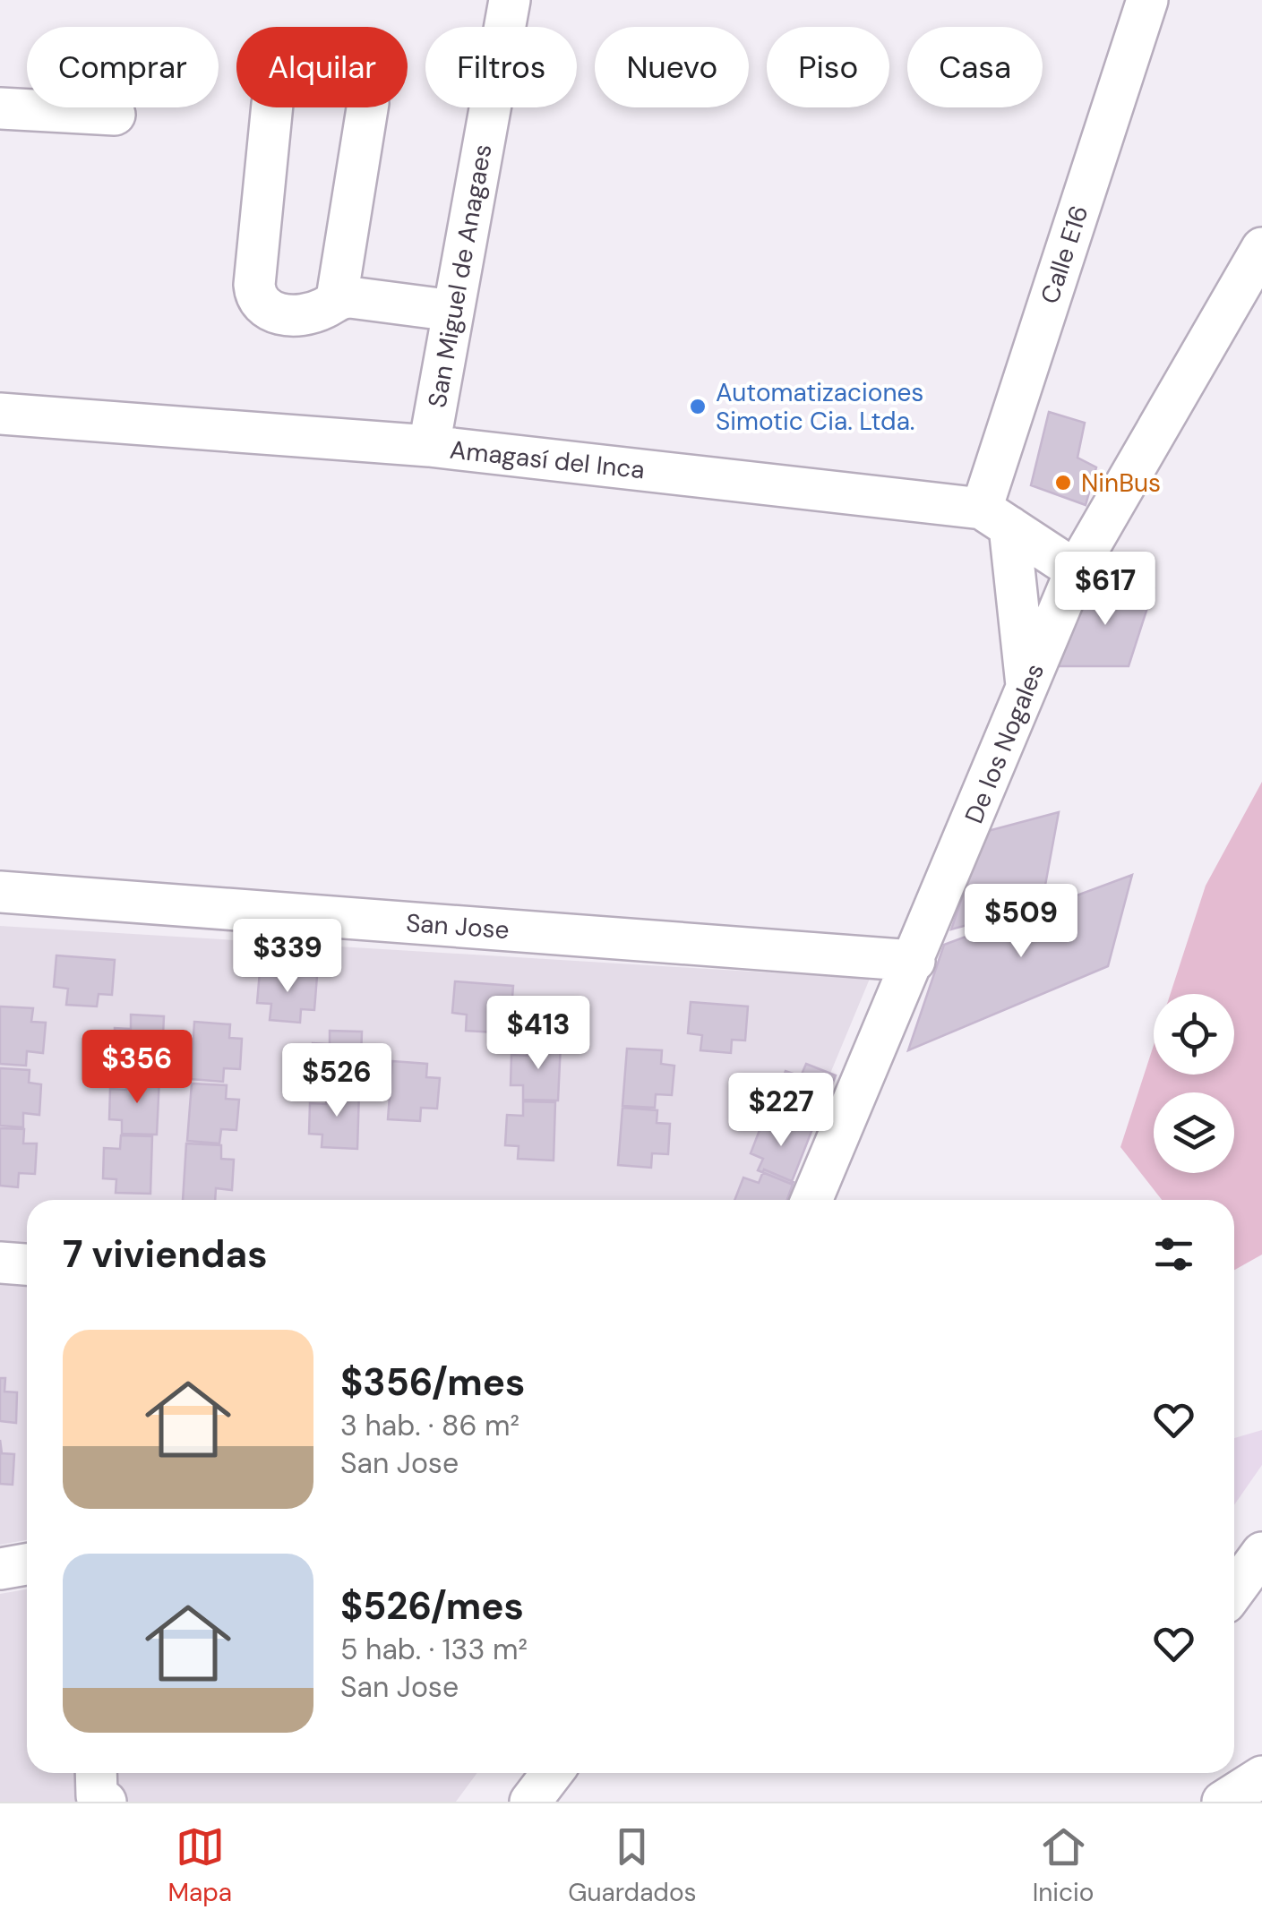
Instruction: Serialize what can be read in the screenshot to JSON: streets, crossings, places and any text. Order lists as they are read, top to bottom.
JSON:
{
  "streets": {
    "street": [
      "Calle E16",
      "San Miguel de Anagaes",
      "Amagasí del Inca",
      "De los Nogales",
      "San Jose"
    ]
  },
  "crossings": [
    ["Calle E16", "Amagasí del Inca"],
    ["San Miguel de Anagaes", "Amagasí del Inca"],
    ["Amagasí del Inca", "De los Nogales"],
    ["De los Nogales", "San Jose"]
  ],
  "places": ["Automatizaciones Simotic Cia. Ltda.", "NinBus"],
  "page": {
    "chip": [
      "Comprar",
      "Alquilar",
      "Filtros",
      "Nuevo",
      "Piso",
      "Casa"
    ],
    "price": [
      "$617",
      "$509",
      "$339",
      "$413",
      "$356",
      "$526",
      "$227"
    ],
    "heading": "7 viviendas",
    "list": [
      {
        "name": "$356/mes",
        "note": "3 hab. · 86 m² · San Jose"
      },
      {
        "name": "$526/mes",
        "note": "5 hab. · 133 m² · San Jose"
      }
    ],
    "tabs": ["Mapa", "Guardados", "Inicio"]
  }
}
